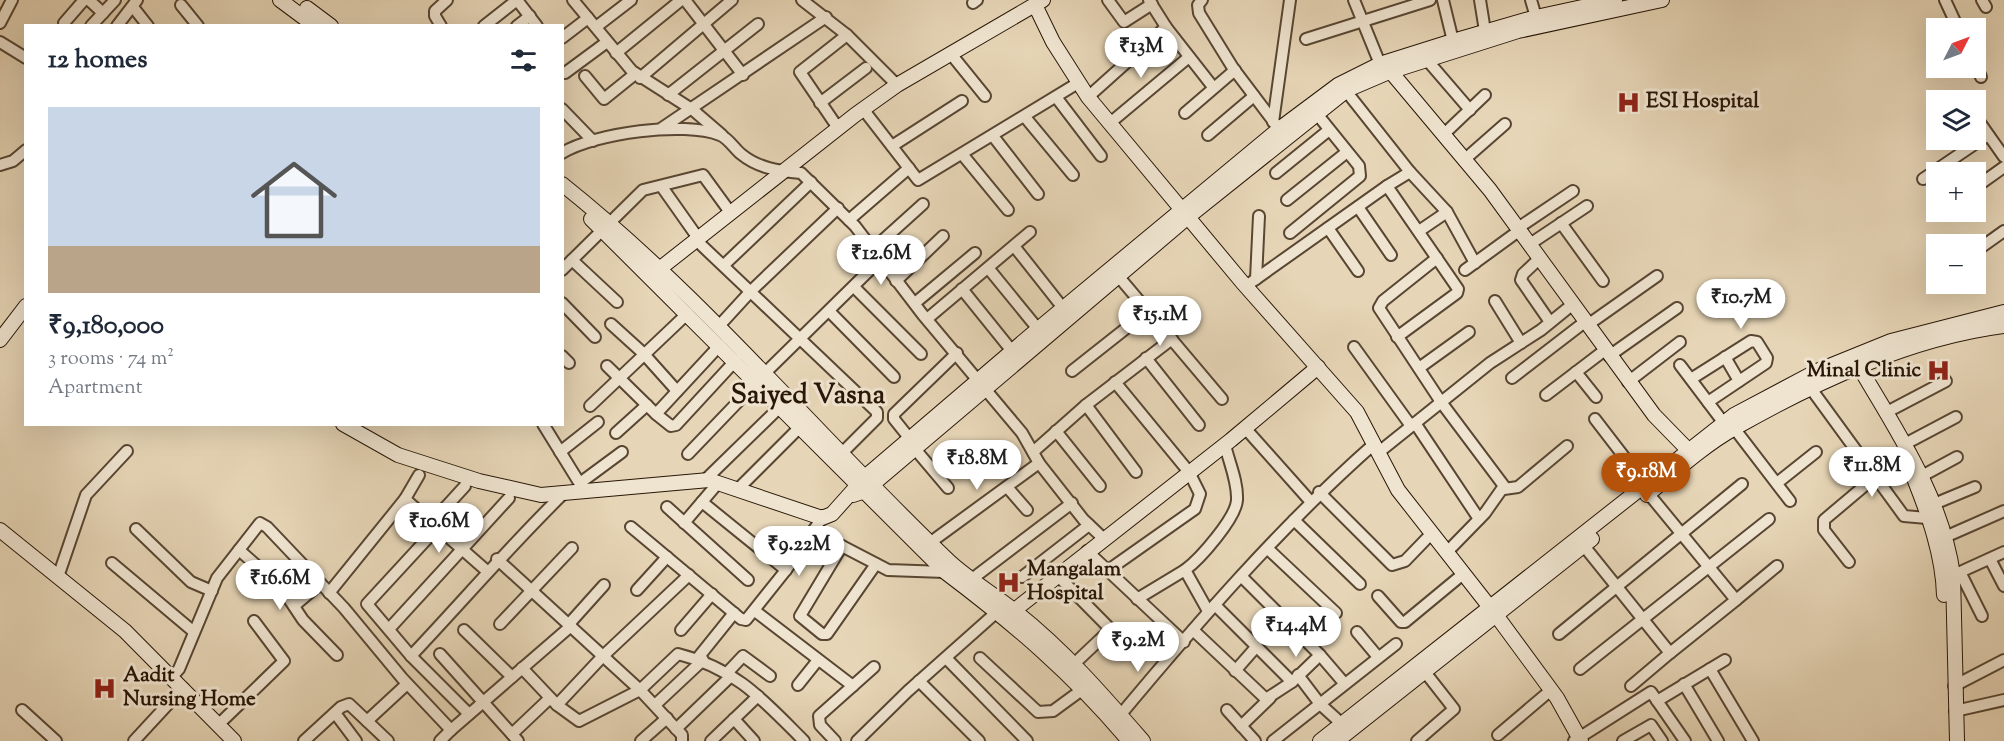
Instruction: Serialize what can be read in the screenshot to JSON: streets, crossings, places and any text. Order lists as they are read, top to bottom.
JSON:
{
  "districts": ["Saiyed Vasna"],
  "places": {
    "hospital": [
      "ESI Hospital",
      "Minal Clinic",
      "Mangalam Hospital",
      "Aadit Nursing Home"
    ]
  },
  "north": "top right",
  "page": {
    "map_buttons": ["+", "−"],
    "heading": "12 homes",
    "price": [
      "₹13M",
      "₹12.6M",
      "₹10.7M",
      "₹15.1M",
      "₹18.8M",
      "₹11.8M",
      "₹9.18M",
      "₹10.6M",
      "₹9.22M",
      "₹16.6M",
      "₹14.4M",
      "₹9.2M"
    ],
    "list": [
      {
        "name": "₹9,180,000",
        "note": "3 rooms · 74 m² · Apartment"
      }
    ]
  }
}
